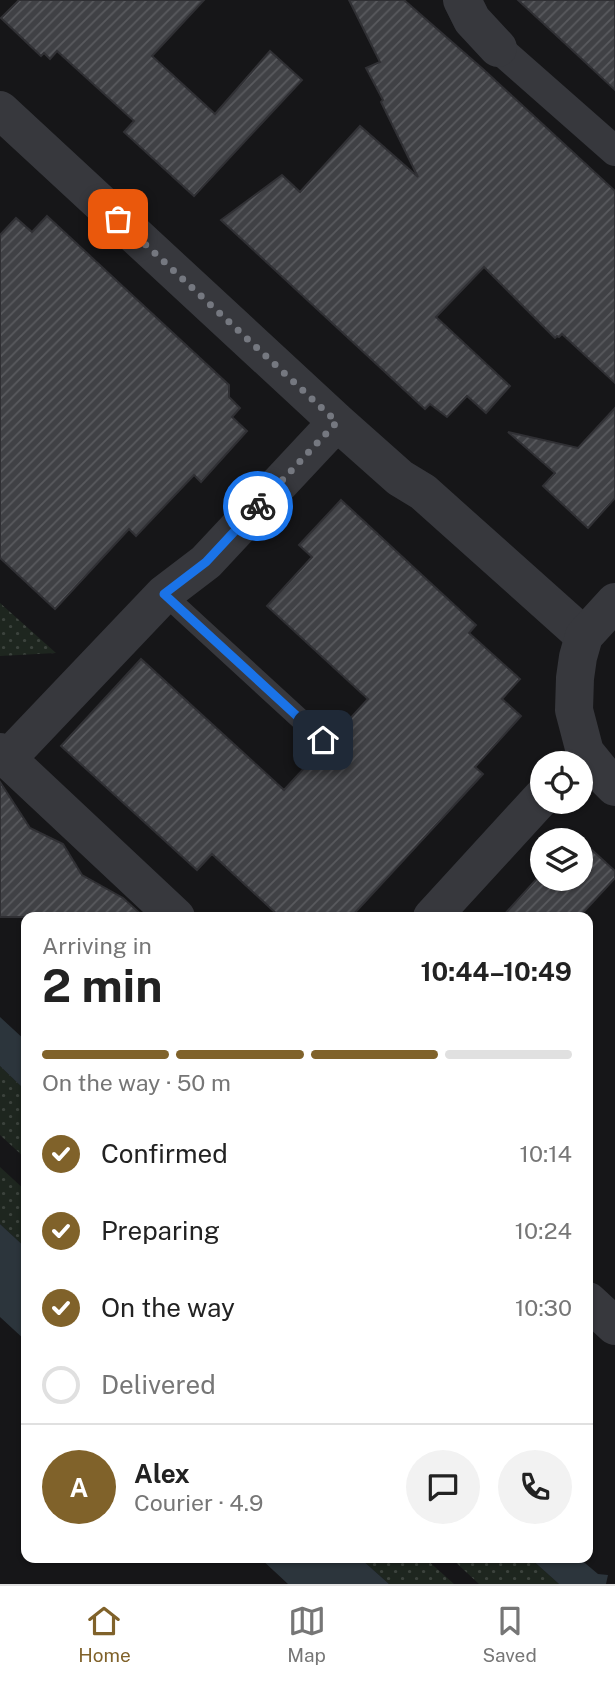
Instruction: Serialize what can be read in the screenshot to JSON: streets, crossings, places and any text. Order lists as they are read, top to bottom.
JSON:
{
  "page": {
    "heading": ["2 min", "Arriving in", "10:44–10:49"],
    "panel": ["Alex", "Courier · 4.9"],
    "bar": "On the way · 50 m",
    "list": [
      ["Confirmed", "10:14"],
      ["Preparing", "10:24"],
      ["On the way", "10:30"],
      "Delivered"
    ],
    "round": "A",
    "tabs": ["Home", "Map", "Saved"]
  }
}
